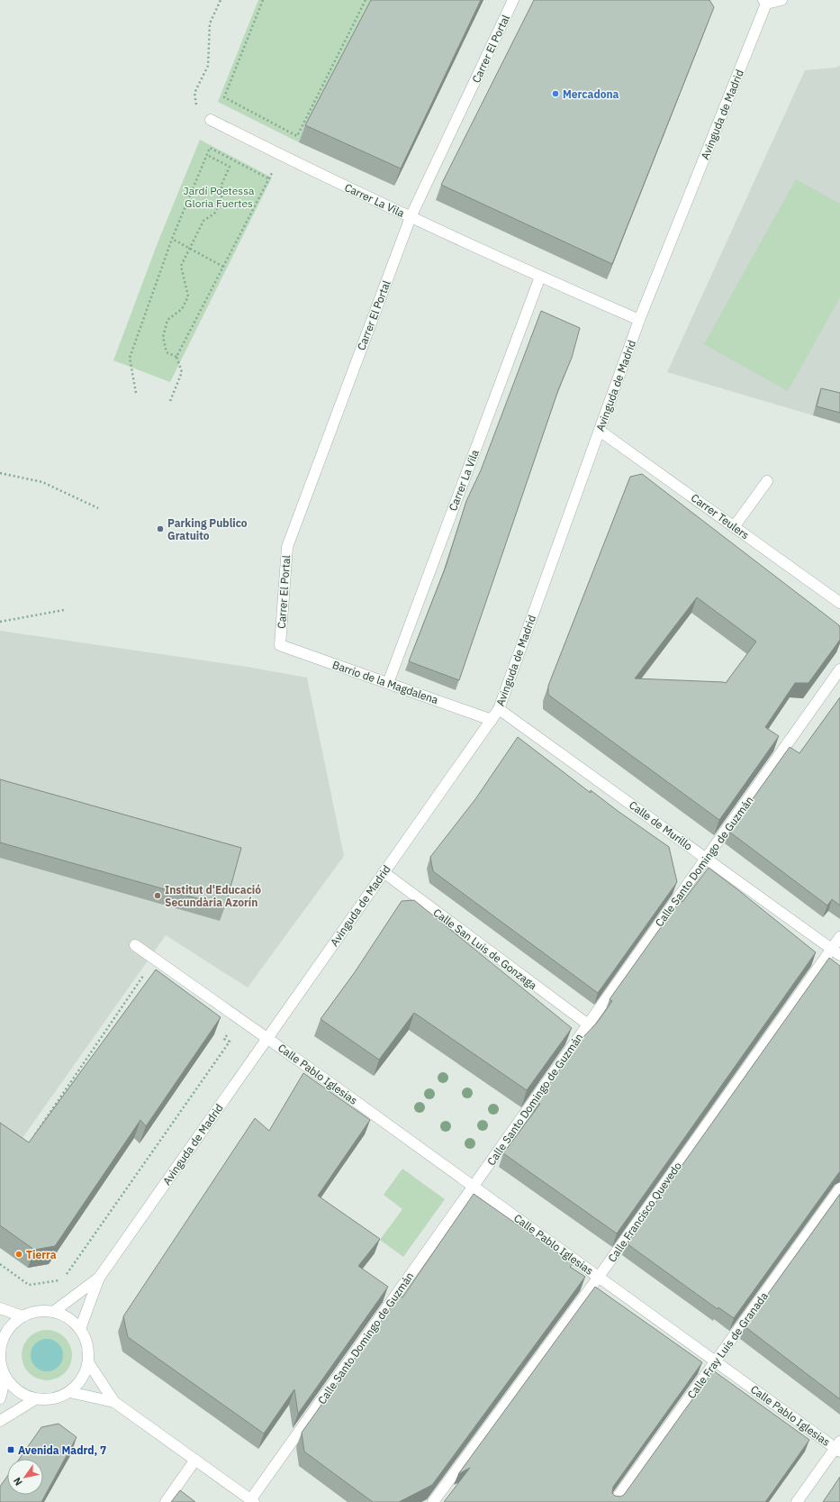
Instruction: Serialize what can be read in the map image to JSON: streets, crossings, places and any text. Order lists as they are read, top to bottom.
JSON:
{
  "streets": {
    "street": [
      "Carrer El Portal",
      "Avinguda de Madrid",
      "Carrer La Vila",
      "Carrer Teulers",
      "Barrio de la Magdalena",
      "Calle de Murillo",
      "Calle Santo Domingo de Guzmán",
      "Calle San Luis de Gonzaga",
      "Calle Pablo Iglesias",
      "Calle Francisco Quevedo",
      "Calle Fray Luis de Granada"
    ]
  },
  "crossings": [
    ["Carrer El Portal", "Carrer La Vila"],
    ["Carrer El Portal", "Barrio de la Magdalena"],
    ["Avinguda de Madrid", "Carrer La Vila"],
    ["Avinguda de Madrid", "Carrer Teulers"],
    ["Avinguda de Madrid", "Barrio de la Magdalena"],
    ["Avinguda de Madrid", "Calle de Murillo"],
    ["Avinguda de Madrid", "Calle San Luis de Gonzaga"],
    ["Avinguda de Madrid", "Calle Pablo Iglesias"],
    ["Carrer La Vila", "Barrio de la Magdalena"],
    ["Calle de Murillo", "Calle Santo Domingo de Guzmán"],
    ["Calle de Murillo", "Calle Francisco Quevedo"],
    ["Calle Santo Domingo de Guzmán", "Calle San Luis de Gonzaga"],
    ["Calle Santo Domingo de Guzmán", "Calle Pablo Iglesias"],
    ["Calle Pablo Iglesias", "Calle Francisco Quevedo"],
    ["Calle Pablo Iglesias", "Calle Fray Luis de Granada"]
  ],
  "parks": ["Jardí Poetessa Gloria Fuertes"],
  "places": {
    "other": [
      "Mercadona",
      "Parking Publico Gratuito",
      "Institut d'Educació Secundària Azorín",
      "Tierra"
    ],
    "transit": ["Avenida Madrd, 7"]
  },
  "north": "bottom left"
}
